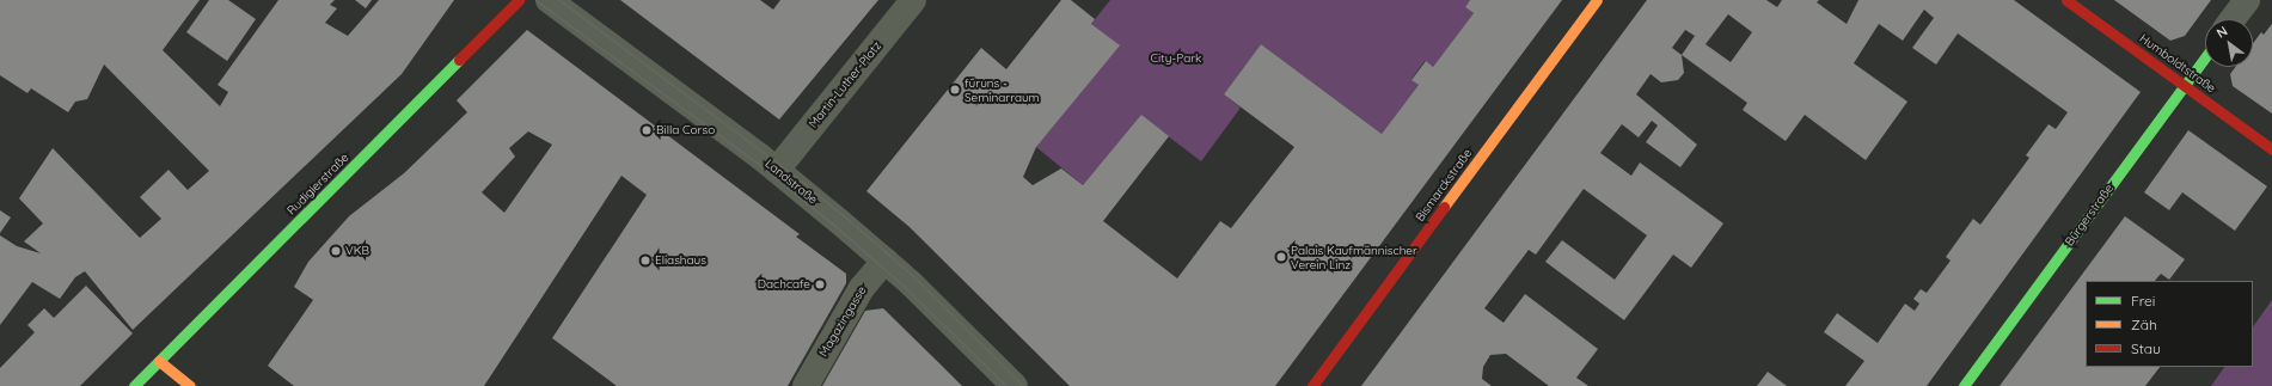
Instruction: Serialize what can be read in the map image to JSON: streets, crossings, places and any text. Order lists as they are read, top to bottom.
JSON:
{
  "streets": {
    "street": [
      "Humboldtstraße",
      "Martin-Luther-Platz",
      "Landstraße",
      "Rudigierstraße",
      "Bismarckstraße",
      "Bürgerstraße",
      "Magazingasse"
    ]
  },
  "crossings": [
    ["Humboldtstraße", "Bürgerstraße"],
    ["Martin-Luther-Platz", "Landstraße"],
    ["Landstraße", "Magazingasse"]
  ],
  "parks": ["City-Park"],
  "places": [
    "füruns - Seminarraum",
    "Billa Corso",
    "VKB",
    "Palais Kaufmännischer Verein Linz",
    "Eliashaus",
    "Dachcafe"
  ],
  "legend": ["Frei", "Zäh", "Stau"],
  "north": "top left"
}
